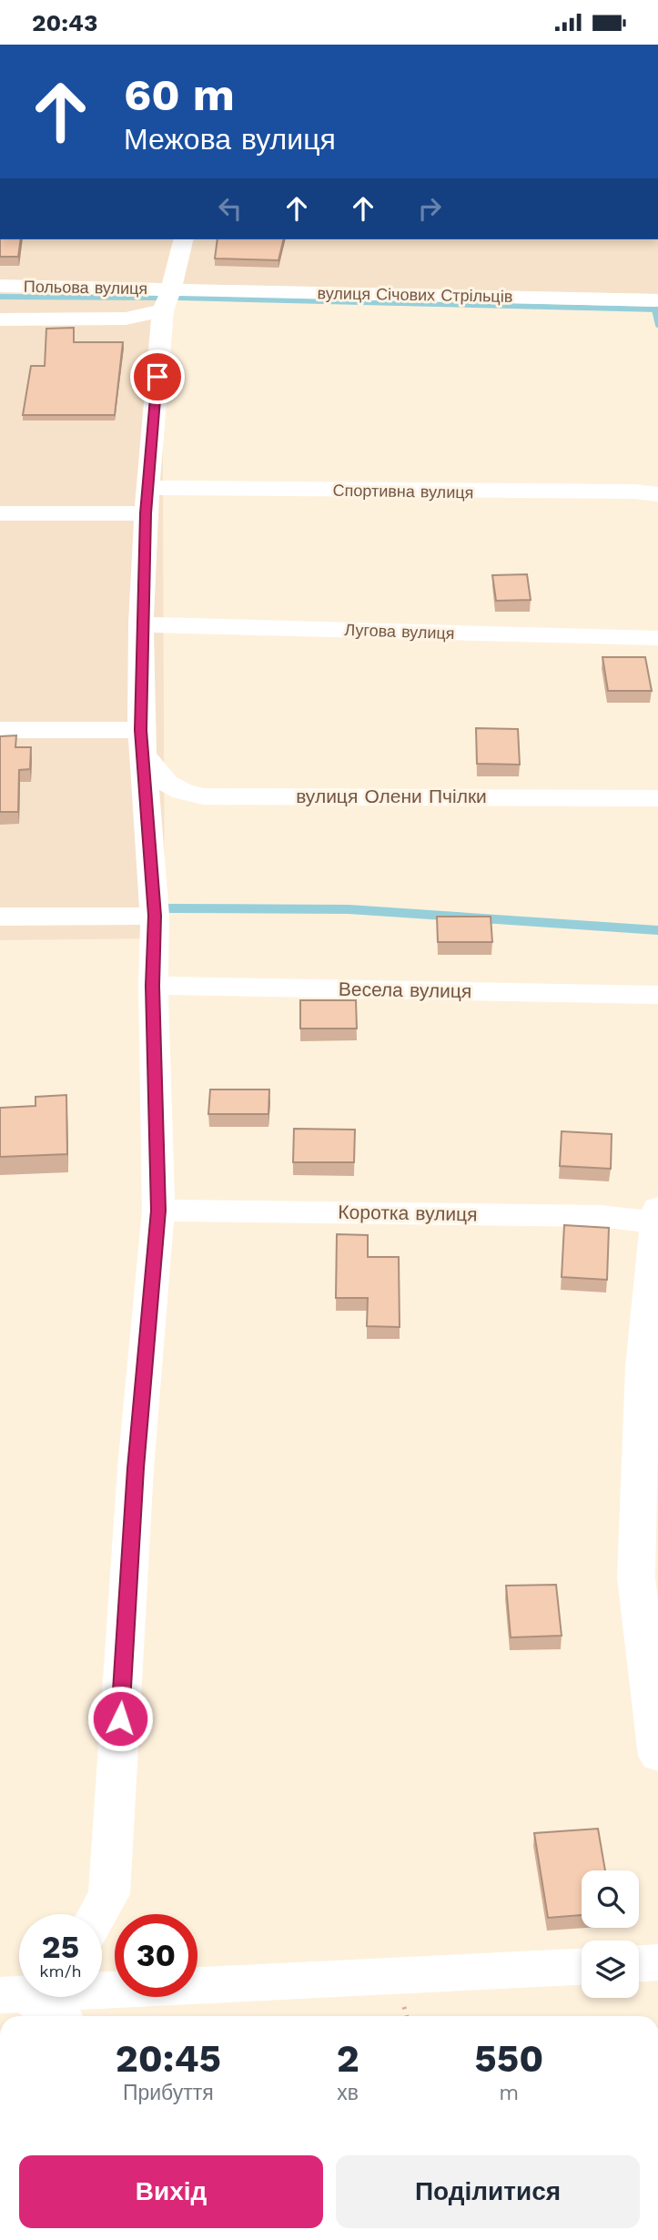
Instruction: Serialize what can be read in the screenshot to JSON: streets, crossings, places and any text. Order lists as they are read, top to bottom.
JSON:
{
  "streets": {
    "street": [
      "Польова вулиця",
      "вулиця Січових Стрільців",
      "Спортивна вулиця",
      "Лугова вулиця",
      "вулиця Олени Пчілки",
      "Весела вулиця",
      "Коротка вулиця"
    ]
  },
  "crossings": [
    ["Польова вулиця", "вулиця Січових Стрільців"]
  ],
  "page": {
    "status": "20:43",
    "turn": ["60 m", "Межова вулиця"],
    "speed": "25 km/h",
    "limit": "30",
    "eta": [
      "20:45",
      "Прибуття",
      "2",
      "хв",
      "550",
      "m"
    ],
    "buttons": ["Вихід", "Поділитися"]
  }
}
